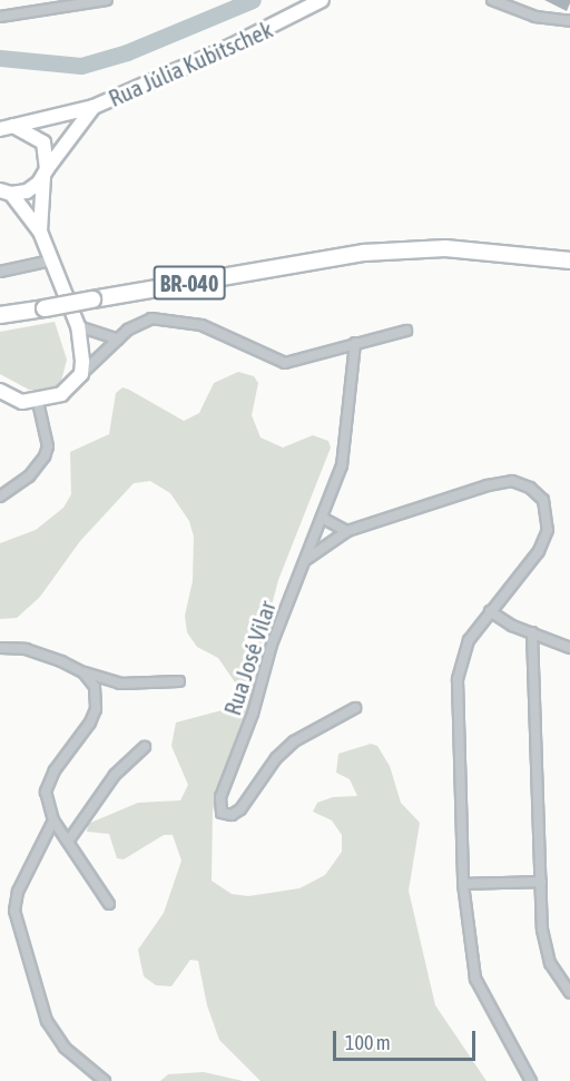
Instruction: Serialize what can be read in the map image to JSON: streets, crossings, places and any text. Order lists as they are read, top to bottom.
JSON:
{
  "streets": {
    "highway": ["BR-040"],
    "main road": ["Rua Júlia Kubitschek"],
    "street": ["Rua José Vilar"]
  },
  "scale_bar": "100 m"
}
